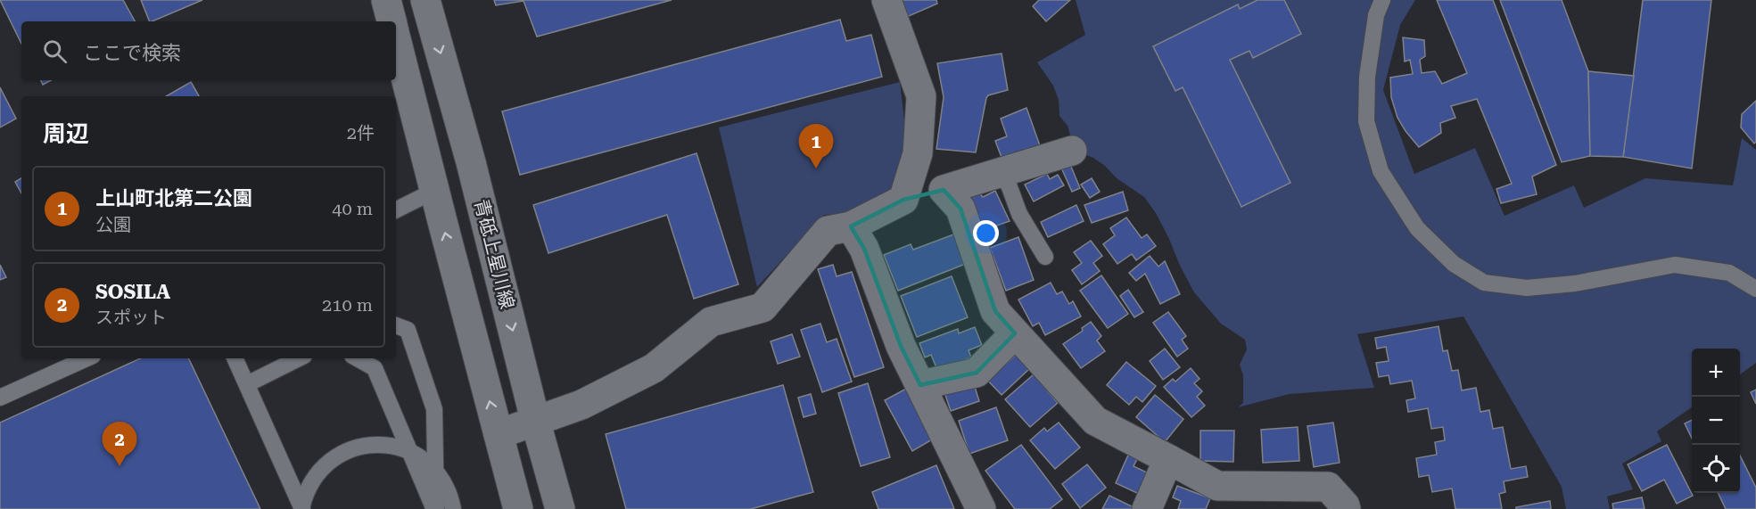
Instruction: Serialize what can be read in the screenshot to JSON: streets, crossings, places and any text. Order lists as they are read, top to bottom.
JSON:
{
  "streets": {
    "street": ["青砥上星川線"]
  },
  "page": {
    "search": "ここで検索",
    "heading": ["周辺", "2件"],
    "pins": ["1", "2"],
    "list": [
      {
        "mark": "1",
        "name": "上山町北第二公園",
        "note": "公園",
        "value": "40 m"
      },
      {
        "mark": "2",
        "name": "SOSILA",
        "note": "スポット",
        "value": "210 m"
      }
    ],
    "map_buttons": ["+", "−"]
  }
}
